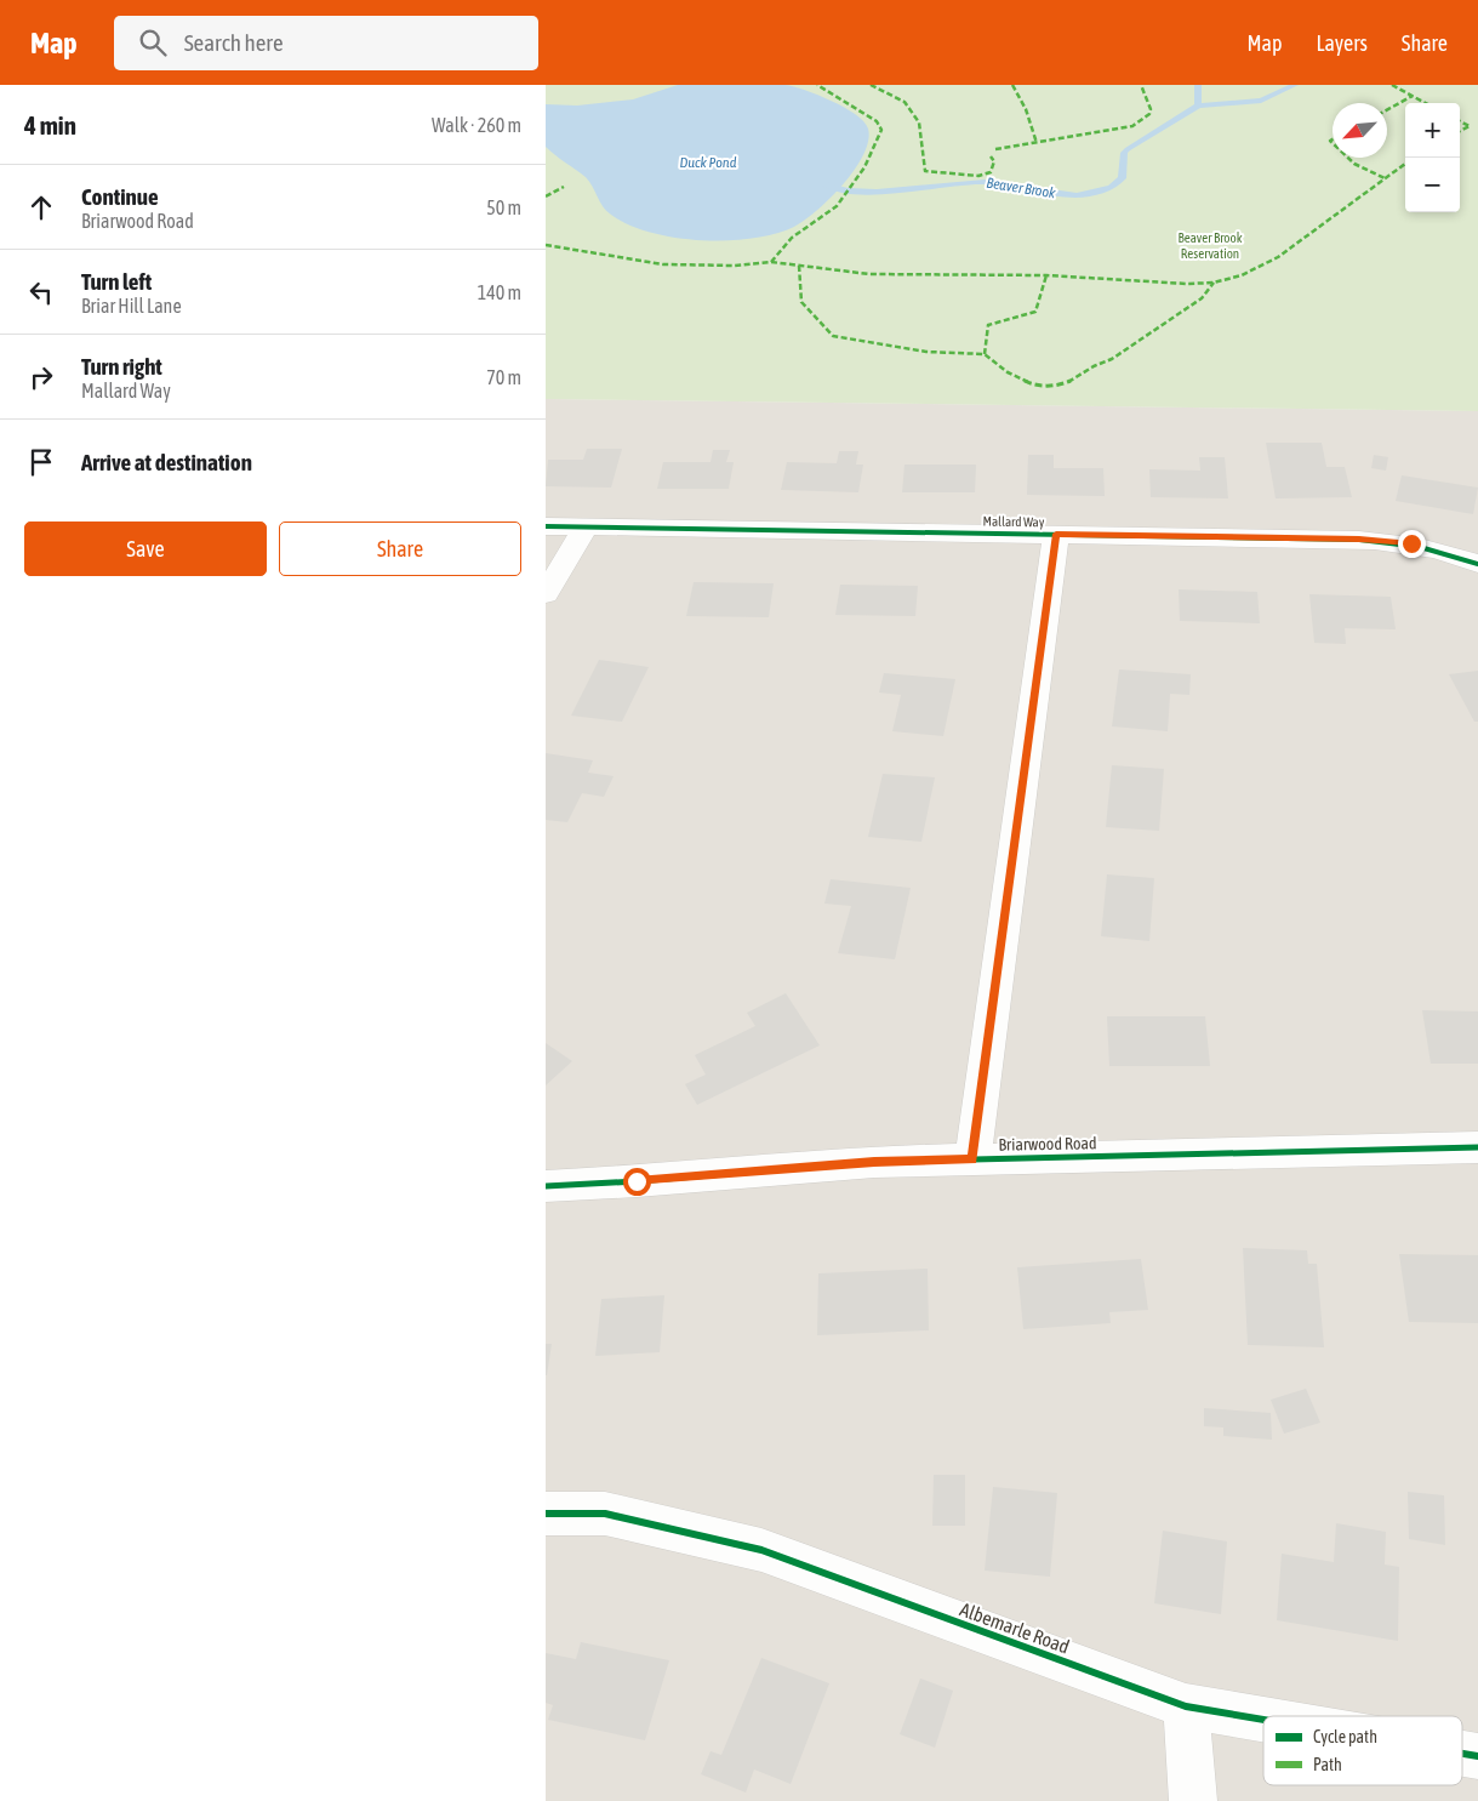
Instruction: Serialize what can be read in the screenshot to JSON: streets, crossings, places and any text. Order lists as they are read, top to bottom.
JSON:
{
  "streets": {
    "street": ["Mallard Way", "Briarwood Road", "Albemarle Road"]
  },
  "water": ["Duck Pond", "Beaver Brook"],
  "parks": ["Beaver Brook Reservation"],
  "legend": ["Cycle path", "Path"],
  "north": "bottom left",
  "page": {
    "header": "Map",
    "search": "Search here",
    "nav": ["Map", "Layers", "Share"],
    "heading": ["4 min", "Walk · 260 m"],
    "map_buttons": ["+", "−"],
    "list": [
      ["Continue", "Briarwood Road", "50 m"],
      ["Turn left", "Briar Hill Lane", "140 m"],
      ["Turn right", "Mallard Way", "70 m"],
      "Arrive at destination"
    ],
    "buttons": ["Save", "Share"]
  }
}
